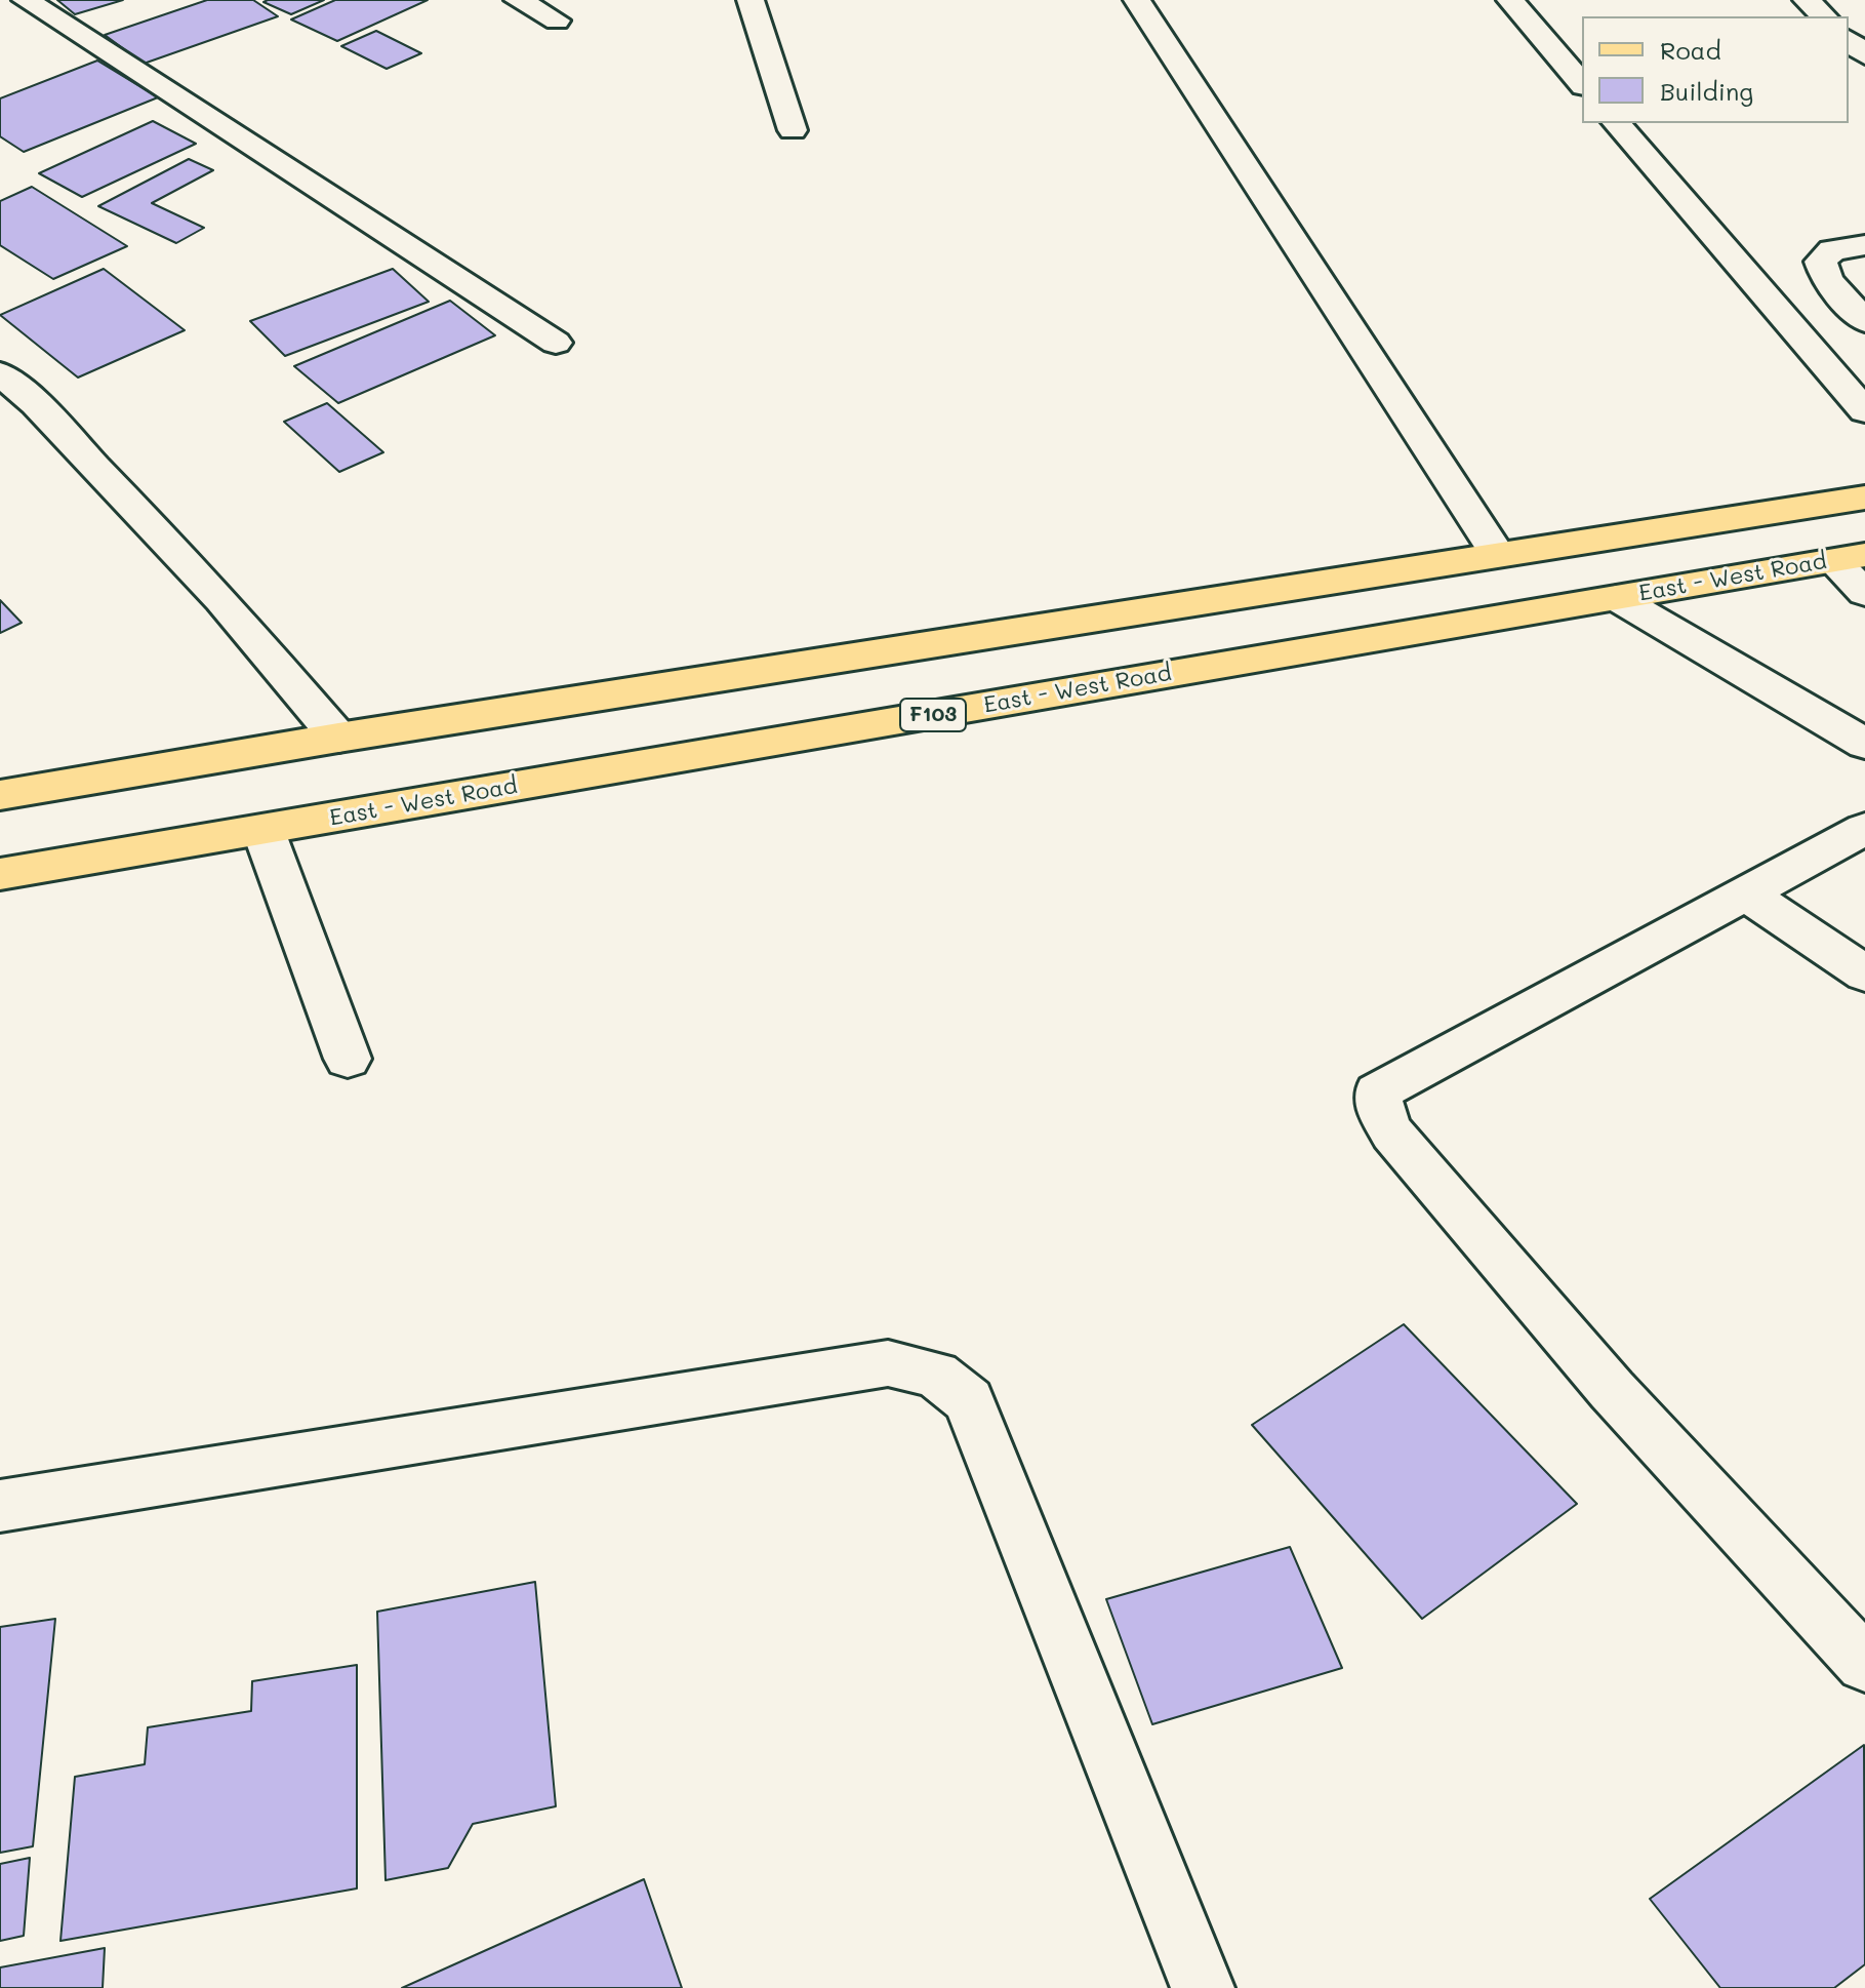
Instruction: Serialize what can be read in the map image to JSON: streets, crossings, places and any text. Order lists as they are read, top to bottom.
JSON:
{
  "streets": {
    "main road": ["East - West Road", "F103"]
  },
  "legend": ["Road", "Building"]
}
